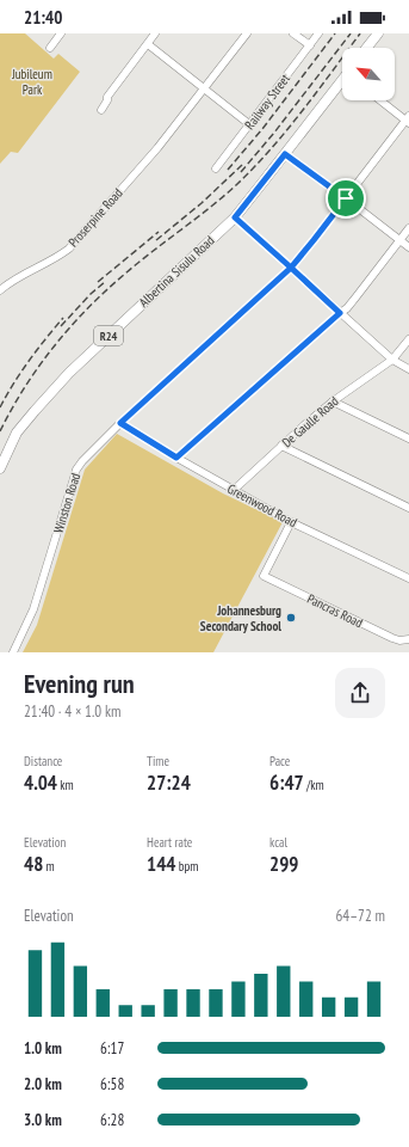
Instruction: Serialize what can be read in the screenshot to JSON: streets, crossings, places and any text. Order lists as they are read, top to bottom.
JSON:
{
  "streets": {
    "main road": ["Albertina Sisulu Road", "R24"],
    "street": [
      "Railway Street",
      "Proserpine Road",
      "De Gaulle Road",
      "Winston Road",
      "Greenwood Road",
      "Pancras Road"
    ]
  },
  "crossings": [
    ["De Gaulle Road", "Greenwood Road"],
    ["Winston Road", "Greenwood Road"],
    ["Greenwood Road", "Pancras Road"]
  ],
  "parks": ["Jubileum Park"],
  "places": ["Johannesburg Secondary School"],
  "north": "top left",
  "page": {
    "status": "21:40",
    "heading": ["Evening run", "21:40 · 4 × 1.0 km"],
    "stats": [
      ["Distance", "4.04 km"],
      ["Time", "27:24"],
      ["Pace", "6:47 /km"],
      ["Elevation", "48 m"],
      ["Heart rate", "144 bpm"],
      ["kcal", "299"]
    ],
    "chart": ["Elevation", "64–72 m"],
    "list": [
      {
        "name": "1.0 km",
        "note": "6:17"
      },
      {
        "name": "2.0 km",
        "note": "6:58"
      },
      {
        "name": "3.0 km",
        "note": "6:28"
      }
    ]
  }
}
